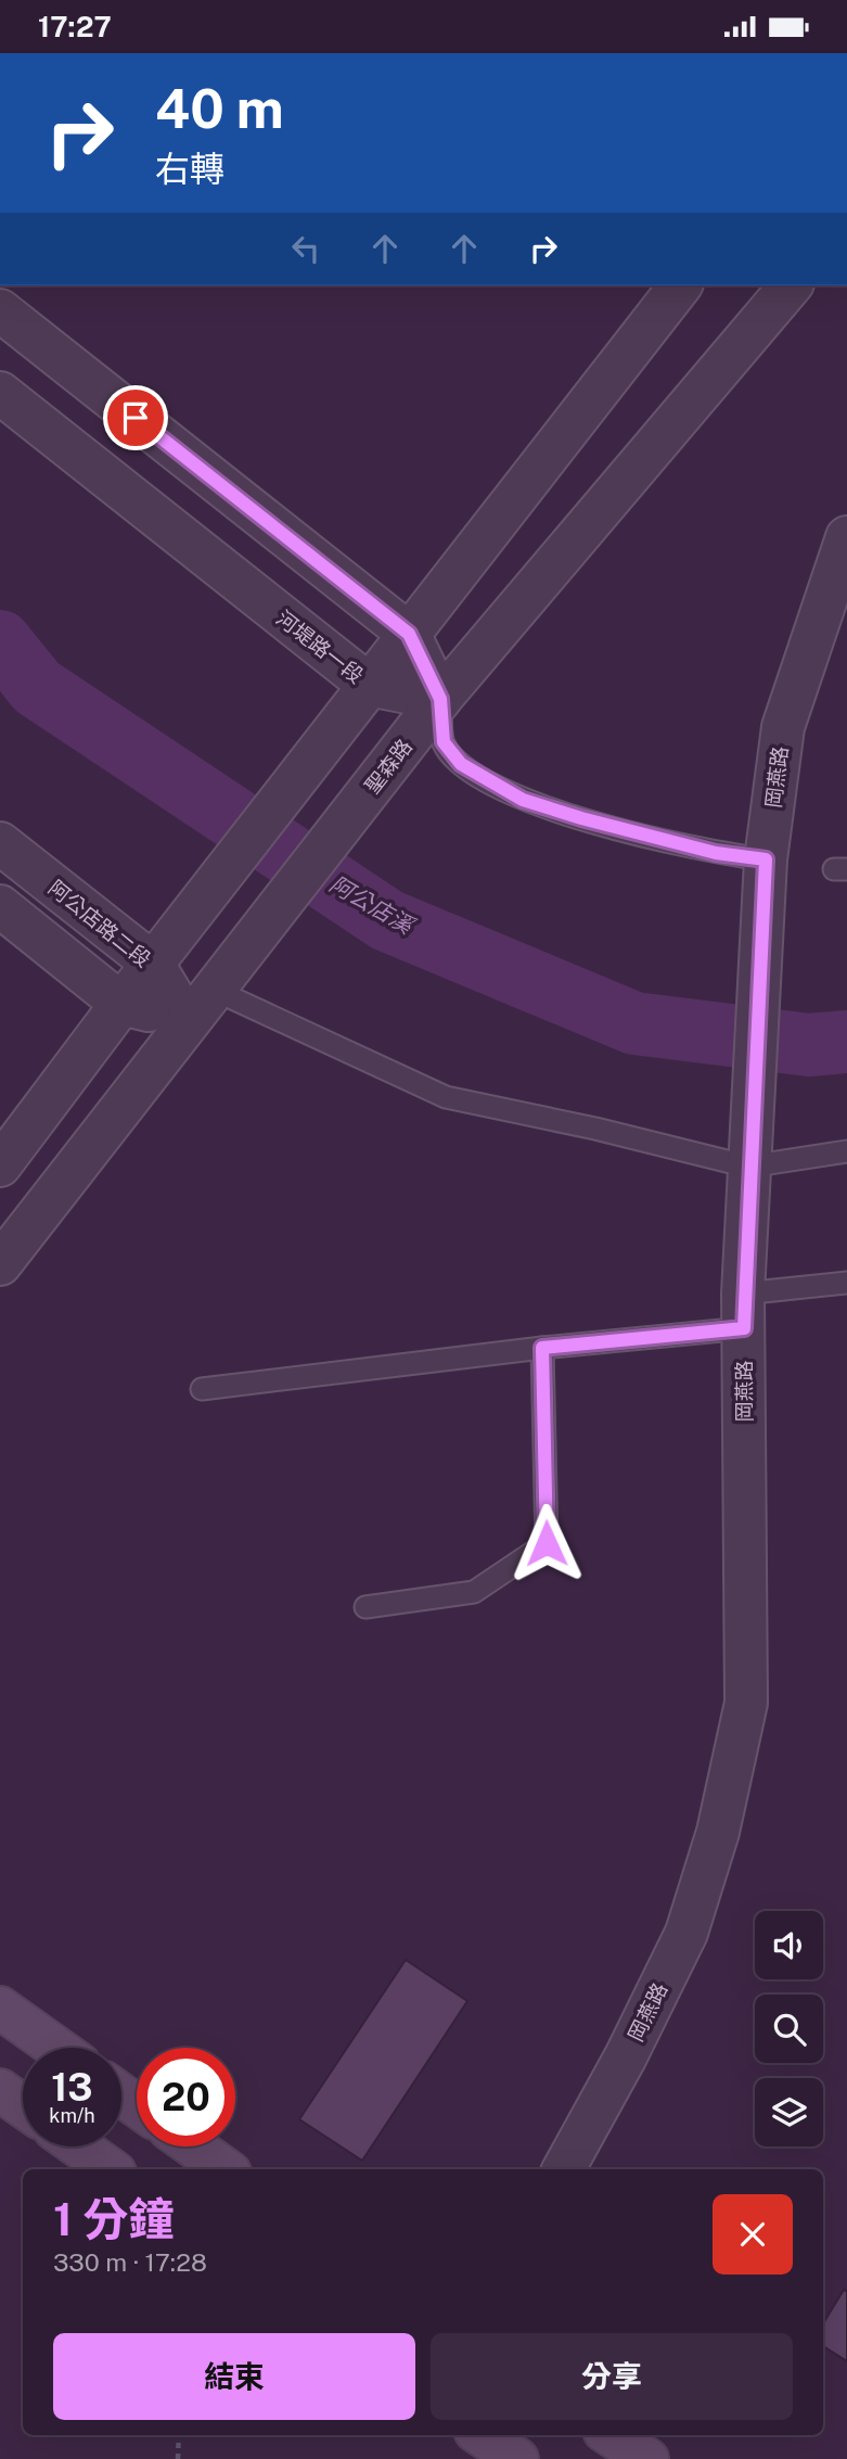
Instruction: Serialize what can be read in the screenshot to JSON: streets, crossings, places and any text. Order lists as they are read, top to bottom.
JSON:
{
  "streets": {
    "street": [
      "河堤路一段",
      "聖森路",
      "岡燕路",
      "阿公店路二段"
    ]
  },
  "crossings": [
    ["河堤路一段", "聖森路"],
    ["聖森路", "阿公店路二段"]
  ],
  "water": ["阿公店溪"],
  "page": {
    "status": "17:27",
    "turn": ["40 m", "右轉"],
    "speed": "13 km/h",
    "limit": "20",
    "heading": ["1 分鐘", "330 m · 17:28"],
    "buttons": ["結束", "分享"]
  }
}
